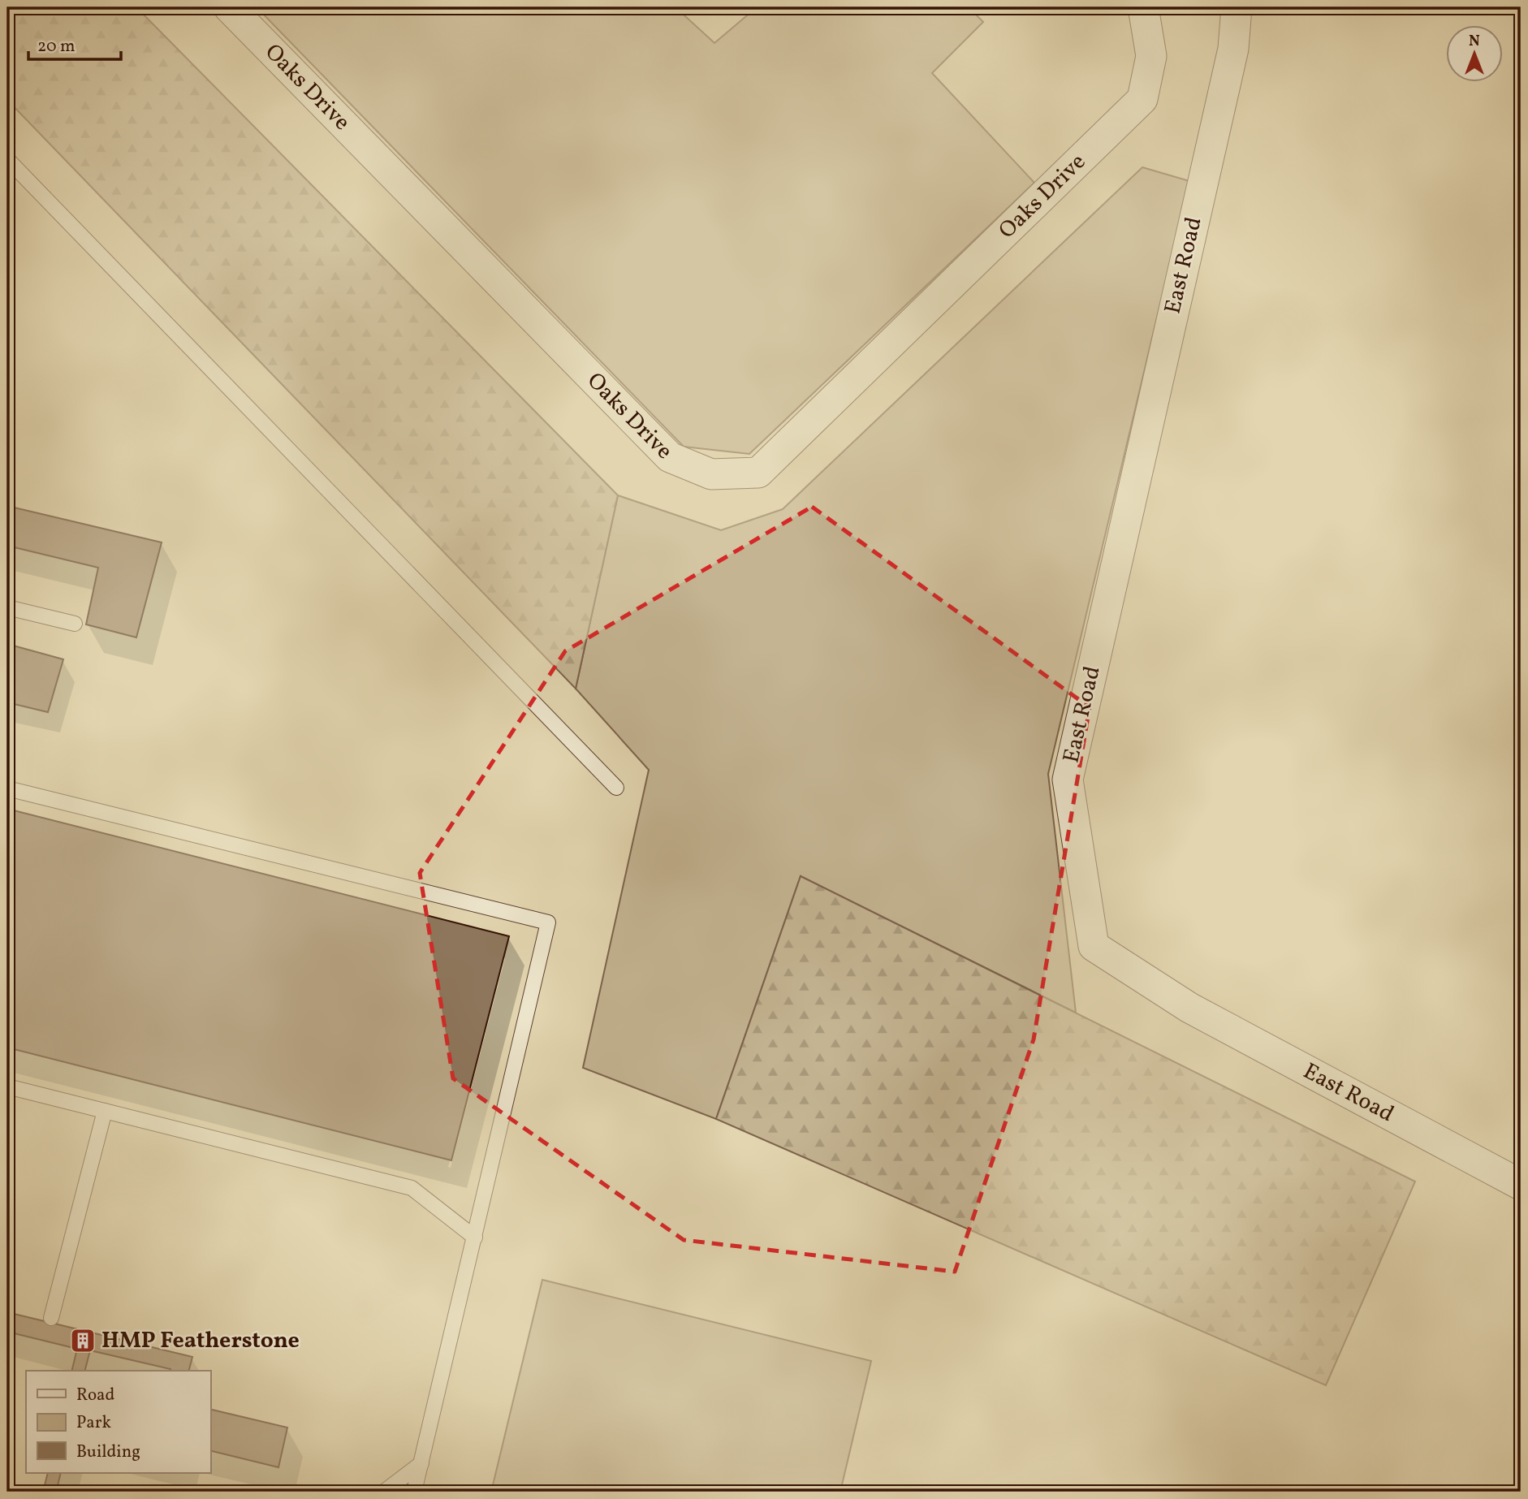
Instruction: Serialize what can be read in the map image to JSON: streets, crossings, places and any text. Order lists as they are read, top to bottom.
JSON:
{
  "streets": {
    "street": ["Oaks Drive", "East Road"]
  },
  "places": {
    "building": ["HMP Featherstone"]
  },
  "legend": ["Road", "Park", "Building"],
  "scale_bar": "20 m",
  "north": "top"
}
